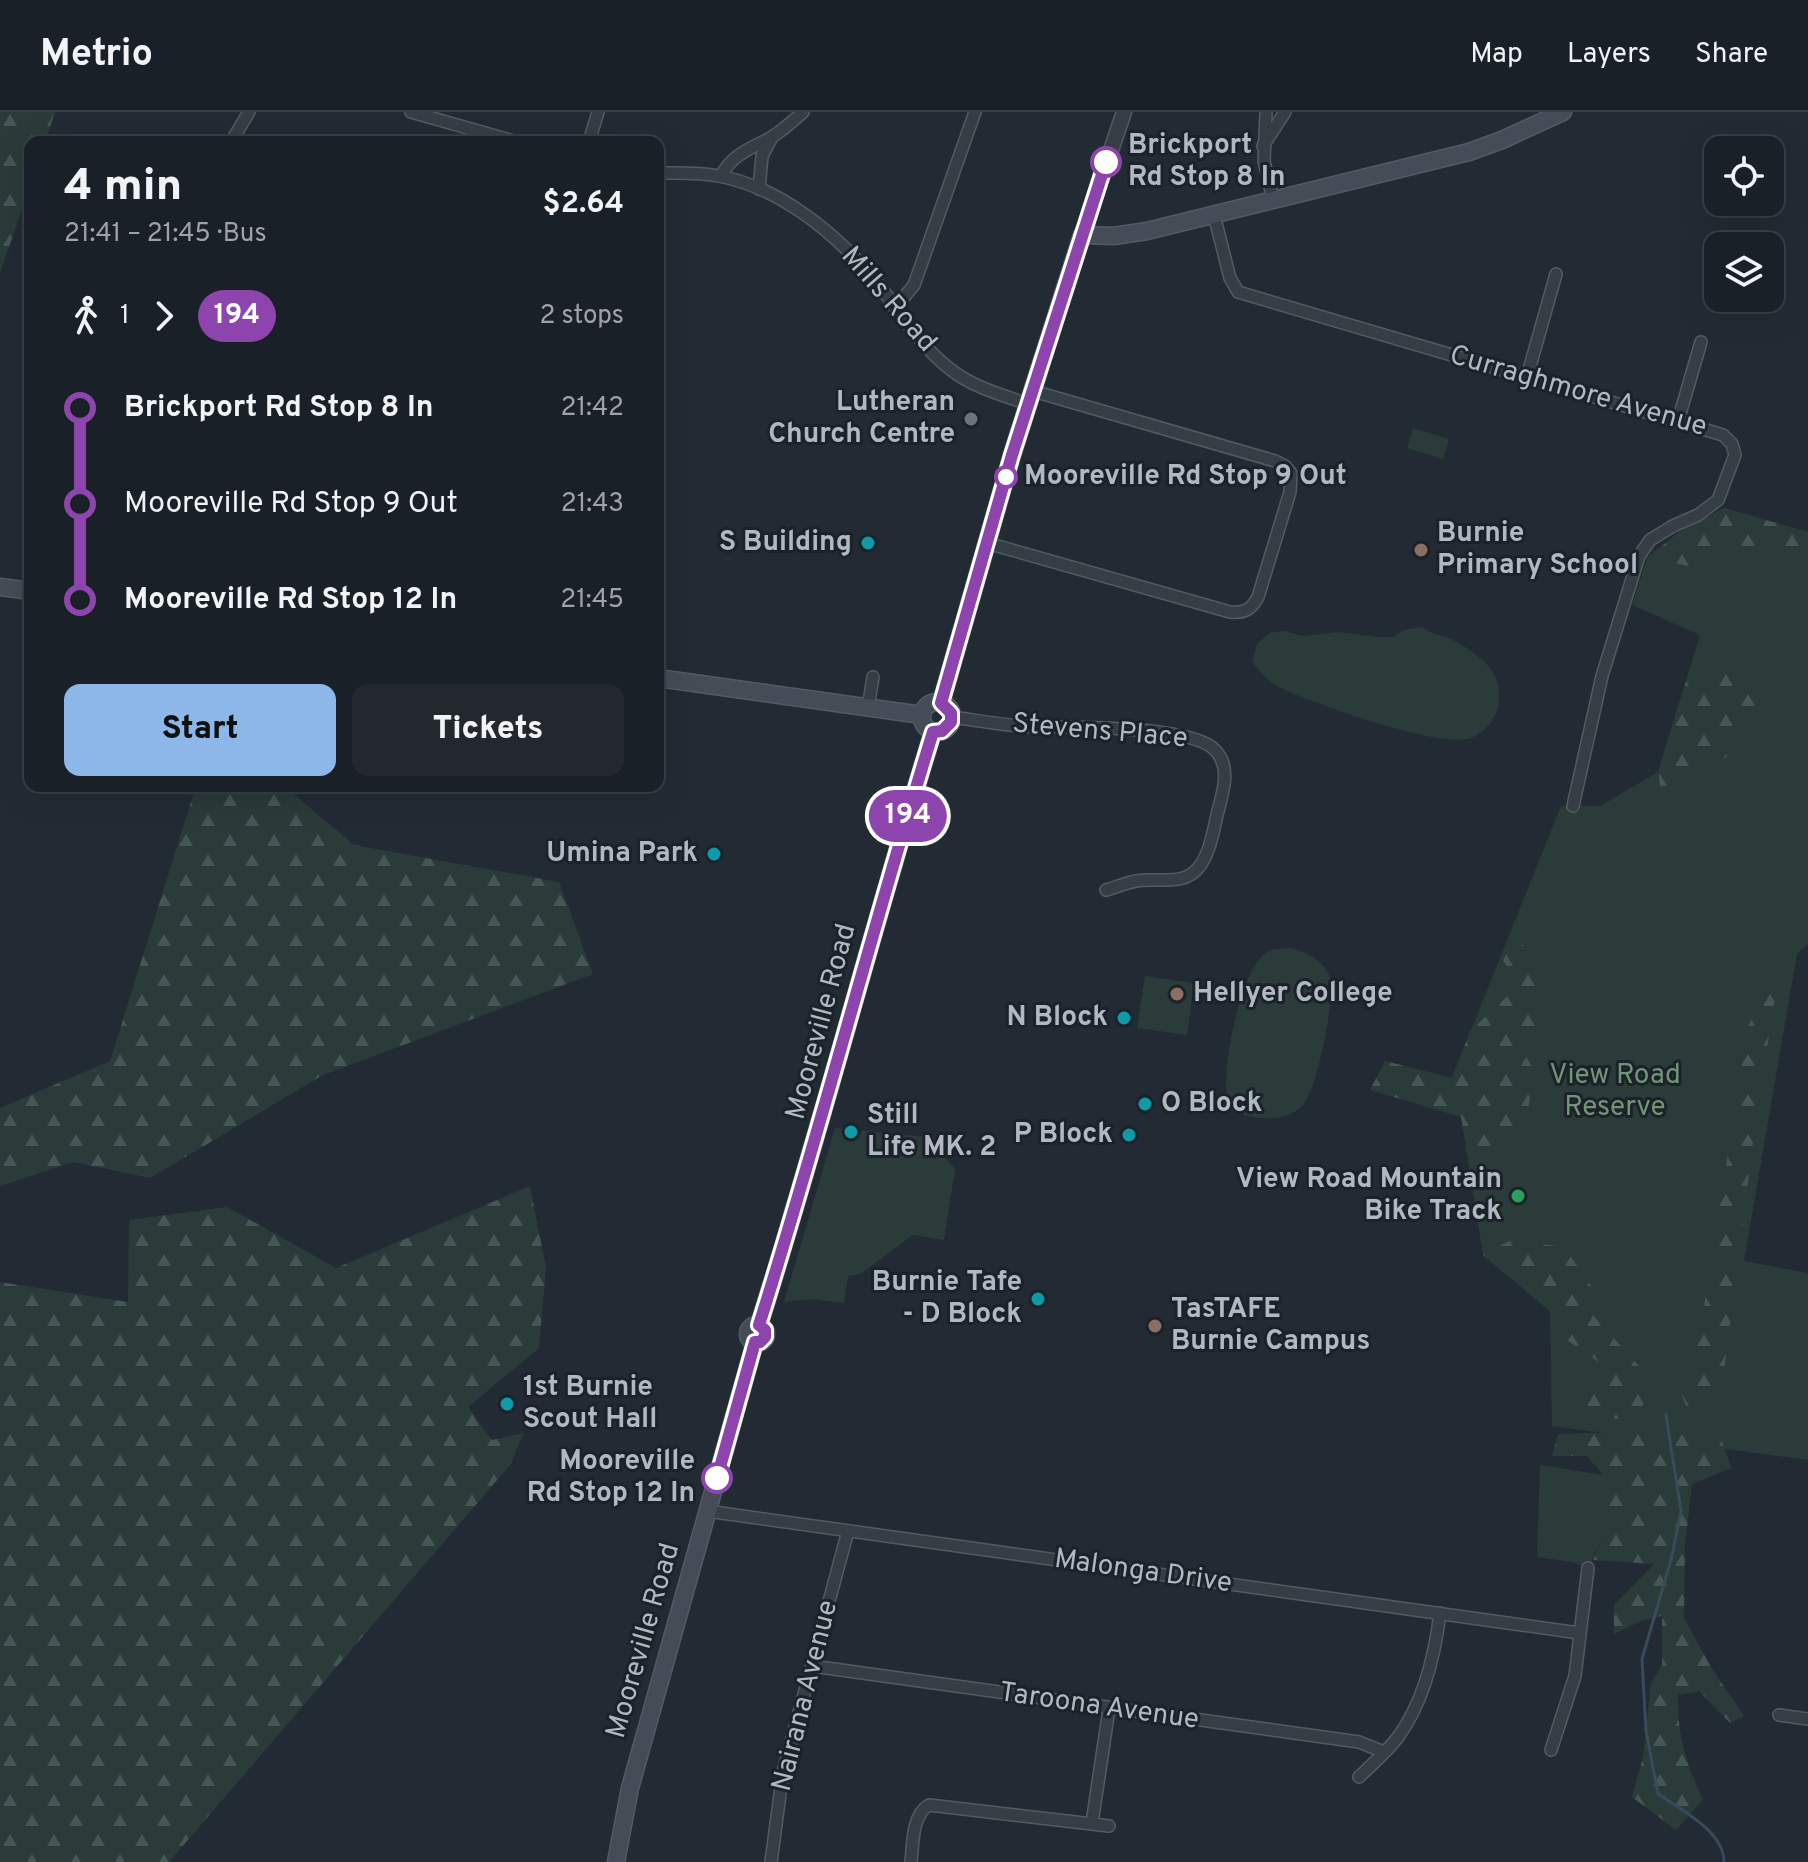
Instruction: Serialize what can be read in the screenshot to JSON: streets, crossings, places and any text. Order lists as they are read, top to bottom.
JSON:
{
  "streets": {
    "main road": ["Mooreville Road"],
    "street": [
      "Mills Road",
      "Curraghmore Avenue",
      "Stevens Place",
      "Malonga Drive",
      "Nairana Avenue",
      "Taroona Avenue"
    ]
  },
  "crossings": [
    ["Stevens Place", "Mooreville Road"],
    ["Mooreville Road", "Malonga Drive"],
    ["Malonga Drive", "Nairana Avenue"],
    ["Nairana Avenue", "Taroona Avenue"]
  ],
  "parks": ["View Road Reserve"],
  "places": [
    "Brickport Rd Stop 8 In",
    "Lutheran Church Centre",
    "Mooreville Rd Stop 9 Out",
    "S Building",
    "Burnie Primary School",
    "Umina Park",
    "Hellyer College",
    "N Block",
    "O Block",
    "Still Life MK. 2",
    "P Block",
    "View Road Mountain Bike Track",
    "Burnie Tafe - D Block",
    "TasTAFE Burnie Campus",
    "1st Burnie Scout Hall",
    "Mooreville Rd Stop 12 In"
  ],
  "lines": ["bus line 194"],
  "page": {
    "header": "Metrio",
    "nav": ["Map", "Layers", "Share"],
    "on_map": "194",
    "heading": ["4 min", "21:41 – 21:45 · Bus", "$2.64"],
    "legs": ["1", "194", "2 stops"],
    "list": [
      {
        "name": "Brickport Rd Stop 8 In",
        "value": "21:42"
      },
      {
        "name": "Mooreville Rd Stop 9 Out",
        "value": "21:43"
      },
      {
        "name": "Mooreville Rd Stop 12 In",
        "value": "21:45"
      }
    ],
    "buttons": ["Start", "Tickets"]
  }
}
